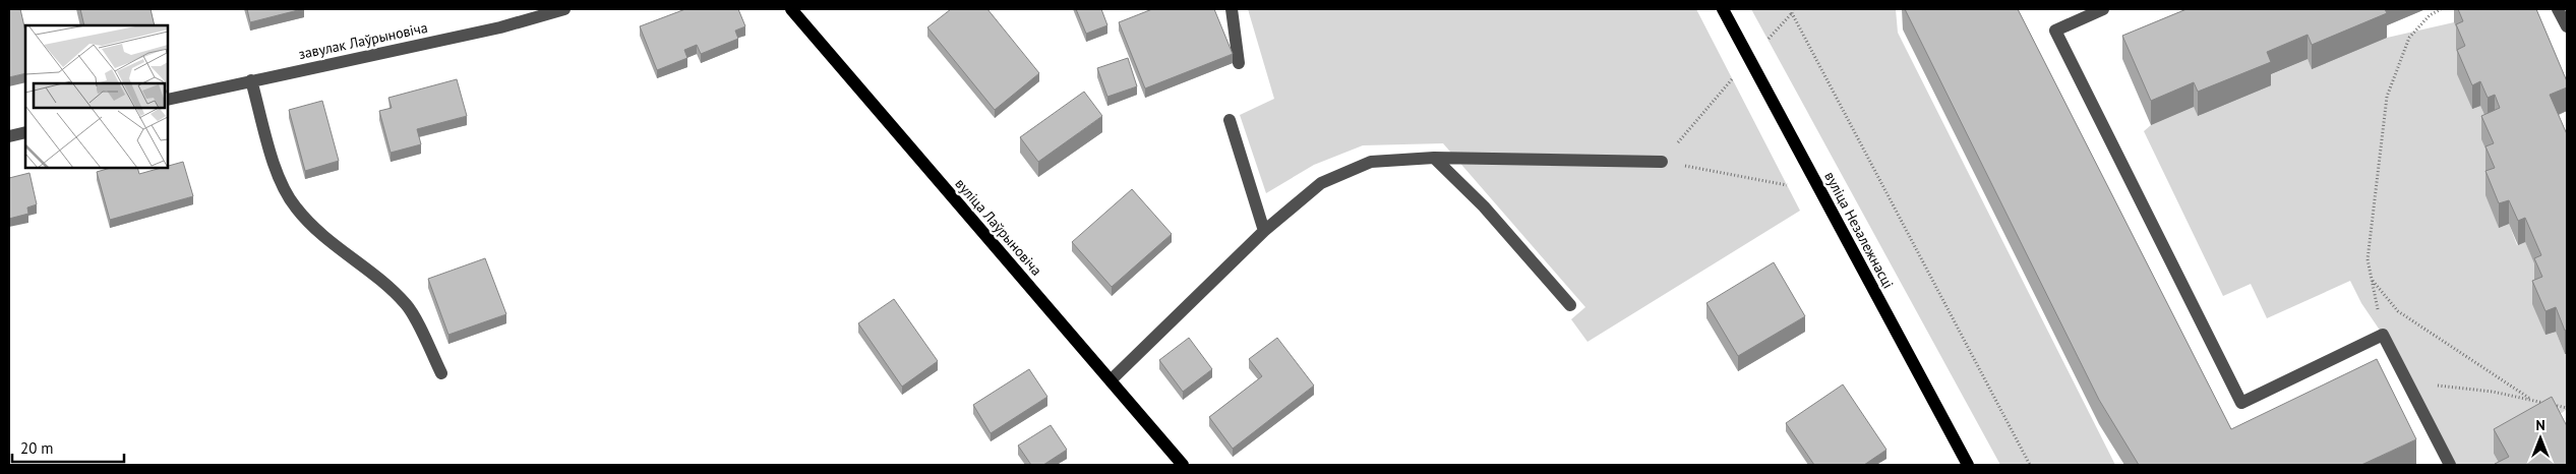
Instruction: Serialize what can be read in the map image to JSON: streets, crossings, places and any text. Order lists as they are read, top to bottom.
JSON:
{
  "streets": {
    "main road": ["вуліца Лаўрыновіча", "вуліца Незалежнасці"],
    "street": ["завулак Лаўрыновіча"]
  },
  "scale_bar": "20 m",
  "north": "top"
}
